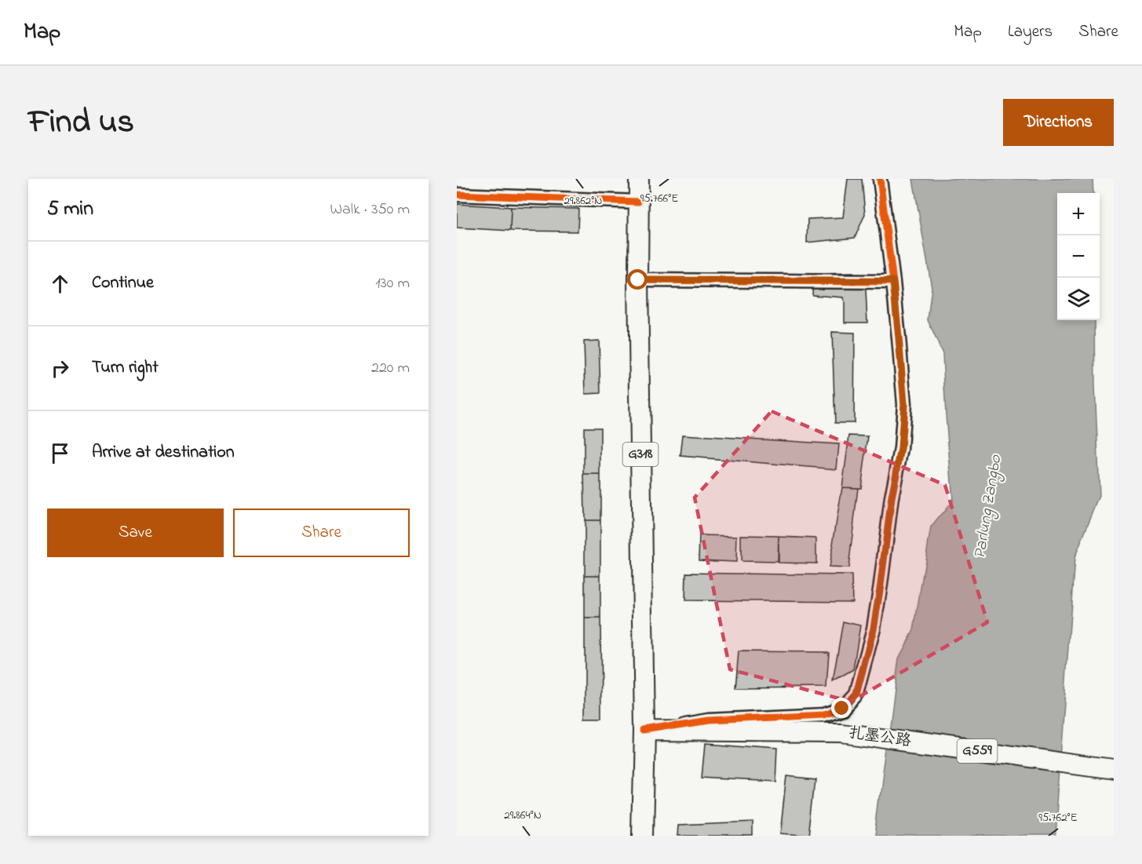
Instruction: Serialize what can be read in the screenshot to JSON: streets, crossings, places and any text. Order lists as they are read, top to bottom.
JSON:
{
  "streets": {
    "highway": ["G318", "扎墨公路", "G559"]
  },
  "crossings": [
    ["G318", "扎墨公路"]
  ],
  "water": ["Parlung Zangbo"],
  "page": {
    "header": "Map",
    "nav": ["Map", "Layers", "Share"],
    "title": "Find us",
    "buttons": [
      "Directions",
      ["Save", "Share"]
    ],
    "heading": ["5 min", "Walk · 350 m"],
    "map_buttons": ["+", "−"],
    "list": [
      ["Continue", "130 m"],
      ["Turn right", "220 m"],
      "Arrive at destination"
    ]
  },
  "coordinates": [
    "95.766°E",
    "29.862°N",
    "29.864°N",
    "95.762°E"
  ]
}
